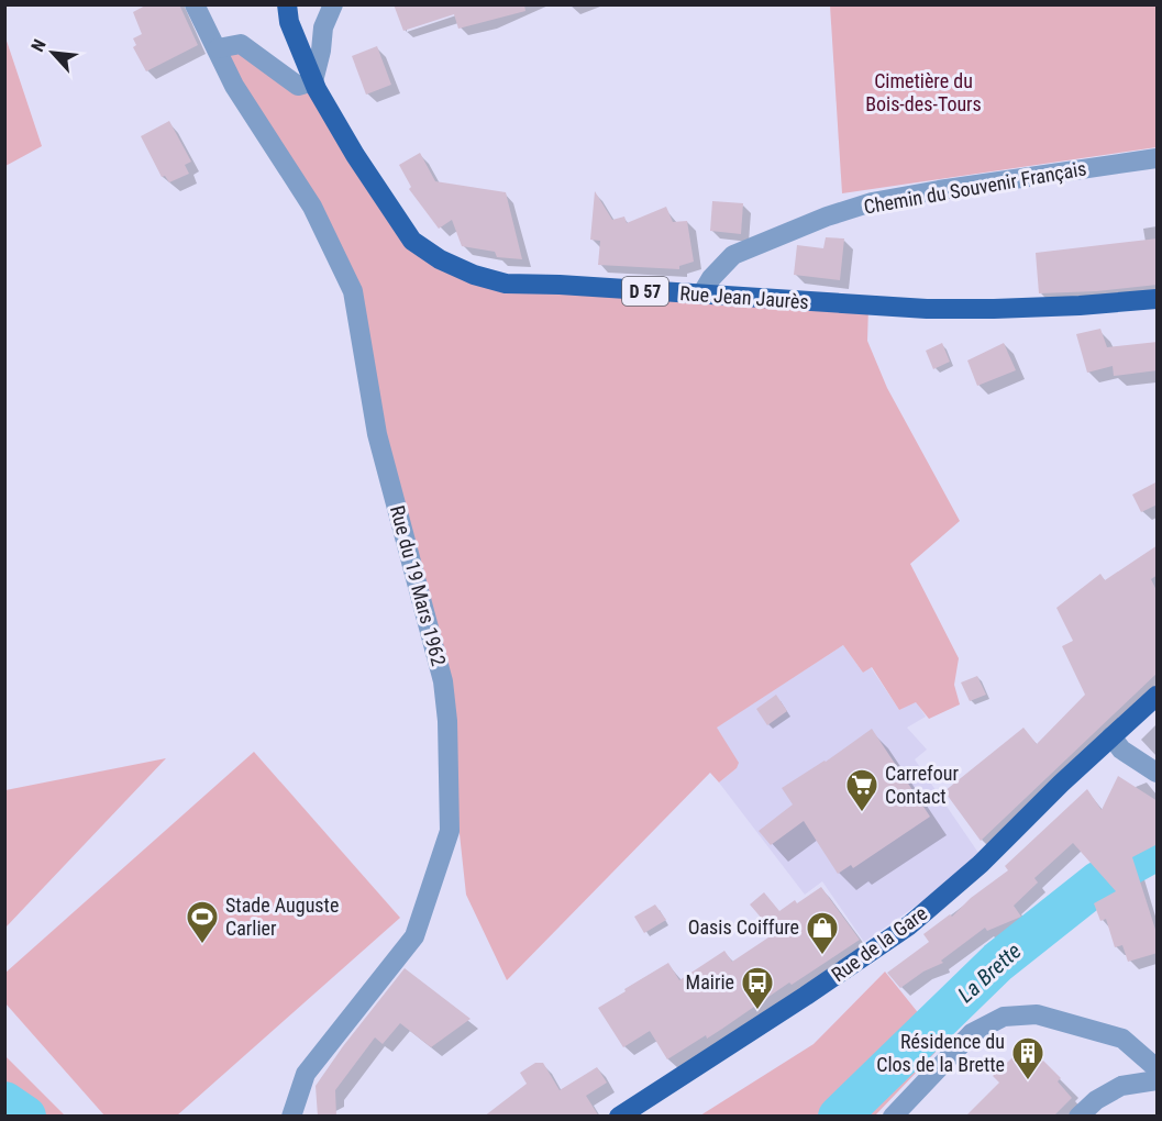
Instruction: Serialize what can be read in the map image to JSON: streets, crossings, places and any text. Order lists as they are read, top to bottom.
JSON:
{
  "streets": {
    "main road": ["D 57", "Rue Jean Jaurès", "Rue de la Gare"],
    "street": ["Chemin du Souvenir Français", "Rue du 19 Mars 1962"]
  },
  "crossings": [
    ["Chemin du Souvenir Français", "Rue Jean Jaurès"]
  ],
  "water": ["La Brette"],
  "parks": ["Cimetière du Bois-des-Tours"],
  "places": {
    "supermarket": ["Carrefour Contact"],
    "sports": ["Stade Auguste Carlier"],
    "shop": ["Oasis Coiffure"],
    "bus stop": ["Mairie"],
    "building": ["Résidence du Clos de la Brette"]
  },
  "north": "top left"
}
